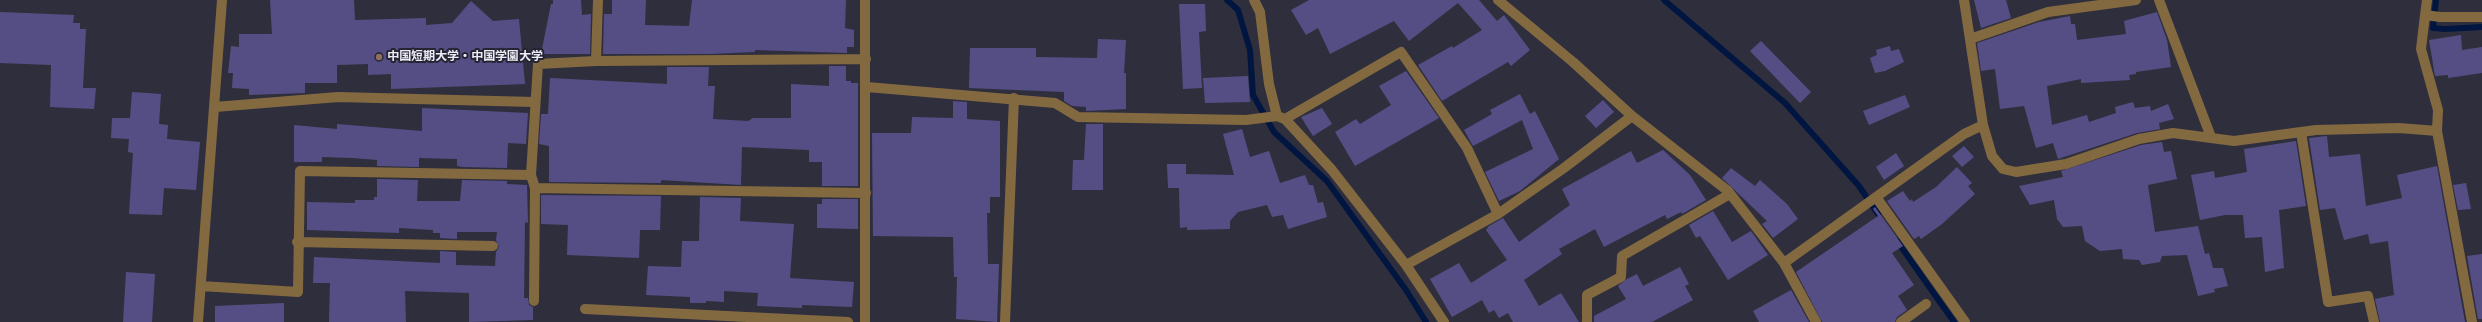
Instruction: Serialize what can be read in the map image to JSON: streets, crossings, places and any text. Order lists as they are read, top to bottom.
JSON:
{
  "places": ["中国短期大学・中国学園大学"]
}
